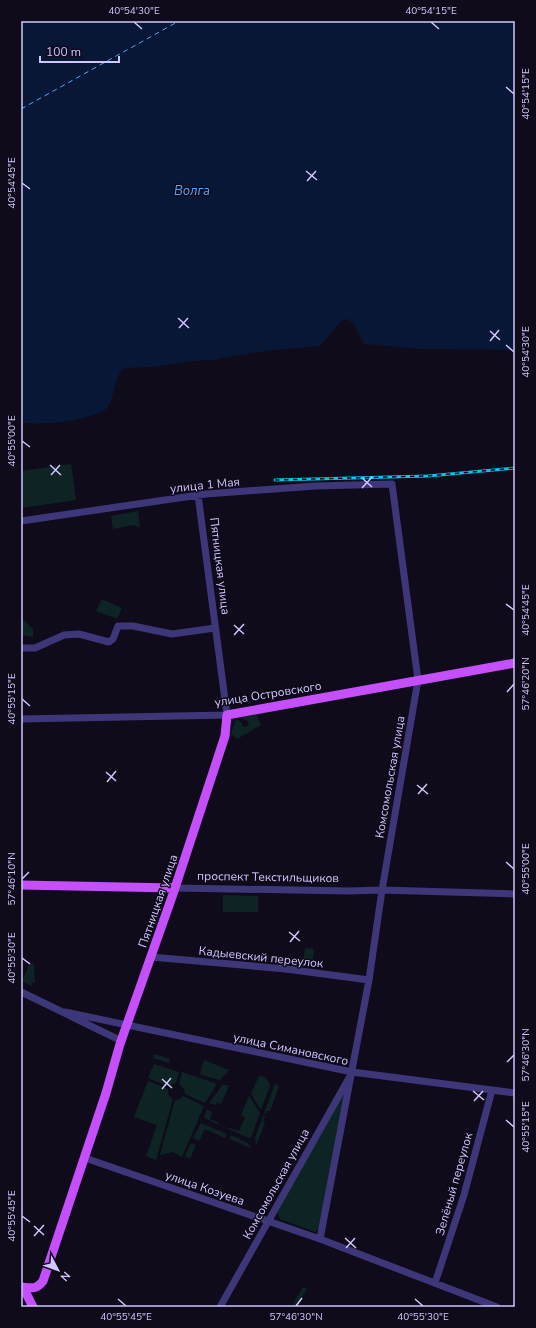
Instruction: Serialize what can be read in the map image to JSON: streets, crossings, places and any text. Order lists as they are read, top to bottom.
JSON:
{
  "streets": {
    "main road": ["Пятницкая улица", "улица Островского", "проспект Текстильщиков"],
    "street": [
      "улица 1 Мая",
      "Комсомольская улица",
      "Кадыевский переулок",
      "улица Симановского",
      "Зелёный переулок",
      "улица Козуева"
    ]
  },
  "crossings": [
    ["улица 1 Мая", "Пятницкая улица"],
    ["улица 1 Мая", "Комсомольская улица"],
    ["Пятницкая улица", "улица Островского"],
    ["Пятницкая улица", "проспект Текстильщиков"],
    ["Пятницкая улица", "Кадыевский переулок"],
    ["Пятницкая улица", "улица Симановского"],
    ["Пятницкая улица", "улица Козуева"],
    ["улица Островского", "Комсомольская улица"],
    ["Комсомольская улица", "проспект Текстильщиков"],
    ["Комсомольская улица", "Кадыевский переулок"],
    ["Комсомольская улица", "улица Симановского"],
    ["Комсомольская улица", "улица Козуева"],
    ["улица Симановского", "Зелёный переулок"],
    ["Зелёный переулок", "улица Козуева"]
  ],
  "water": ["Волга"],
  "scale_bar": "100 m",
  "north": "bottom right",
  "coordinates": [
    "40°54'30\"E",
    "40°54'15\"E",
    "40°54'45\"E",
    "40°55'00\"E",
    "57°46'20\"N",
    "40°55'15\"E",
    "57°46'10\"N",
    "40°55'30\"E",
    "57°46'30\"N",
    "40°55'45\"E"
  ]
}
